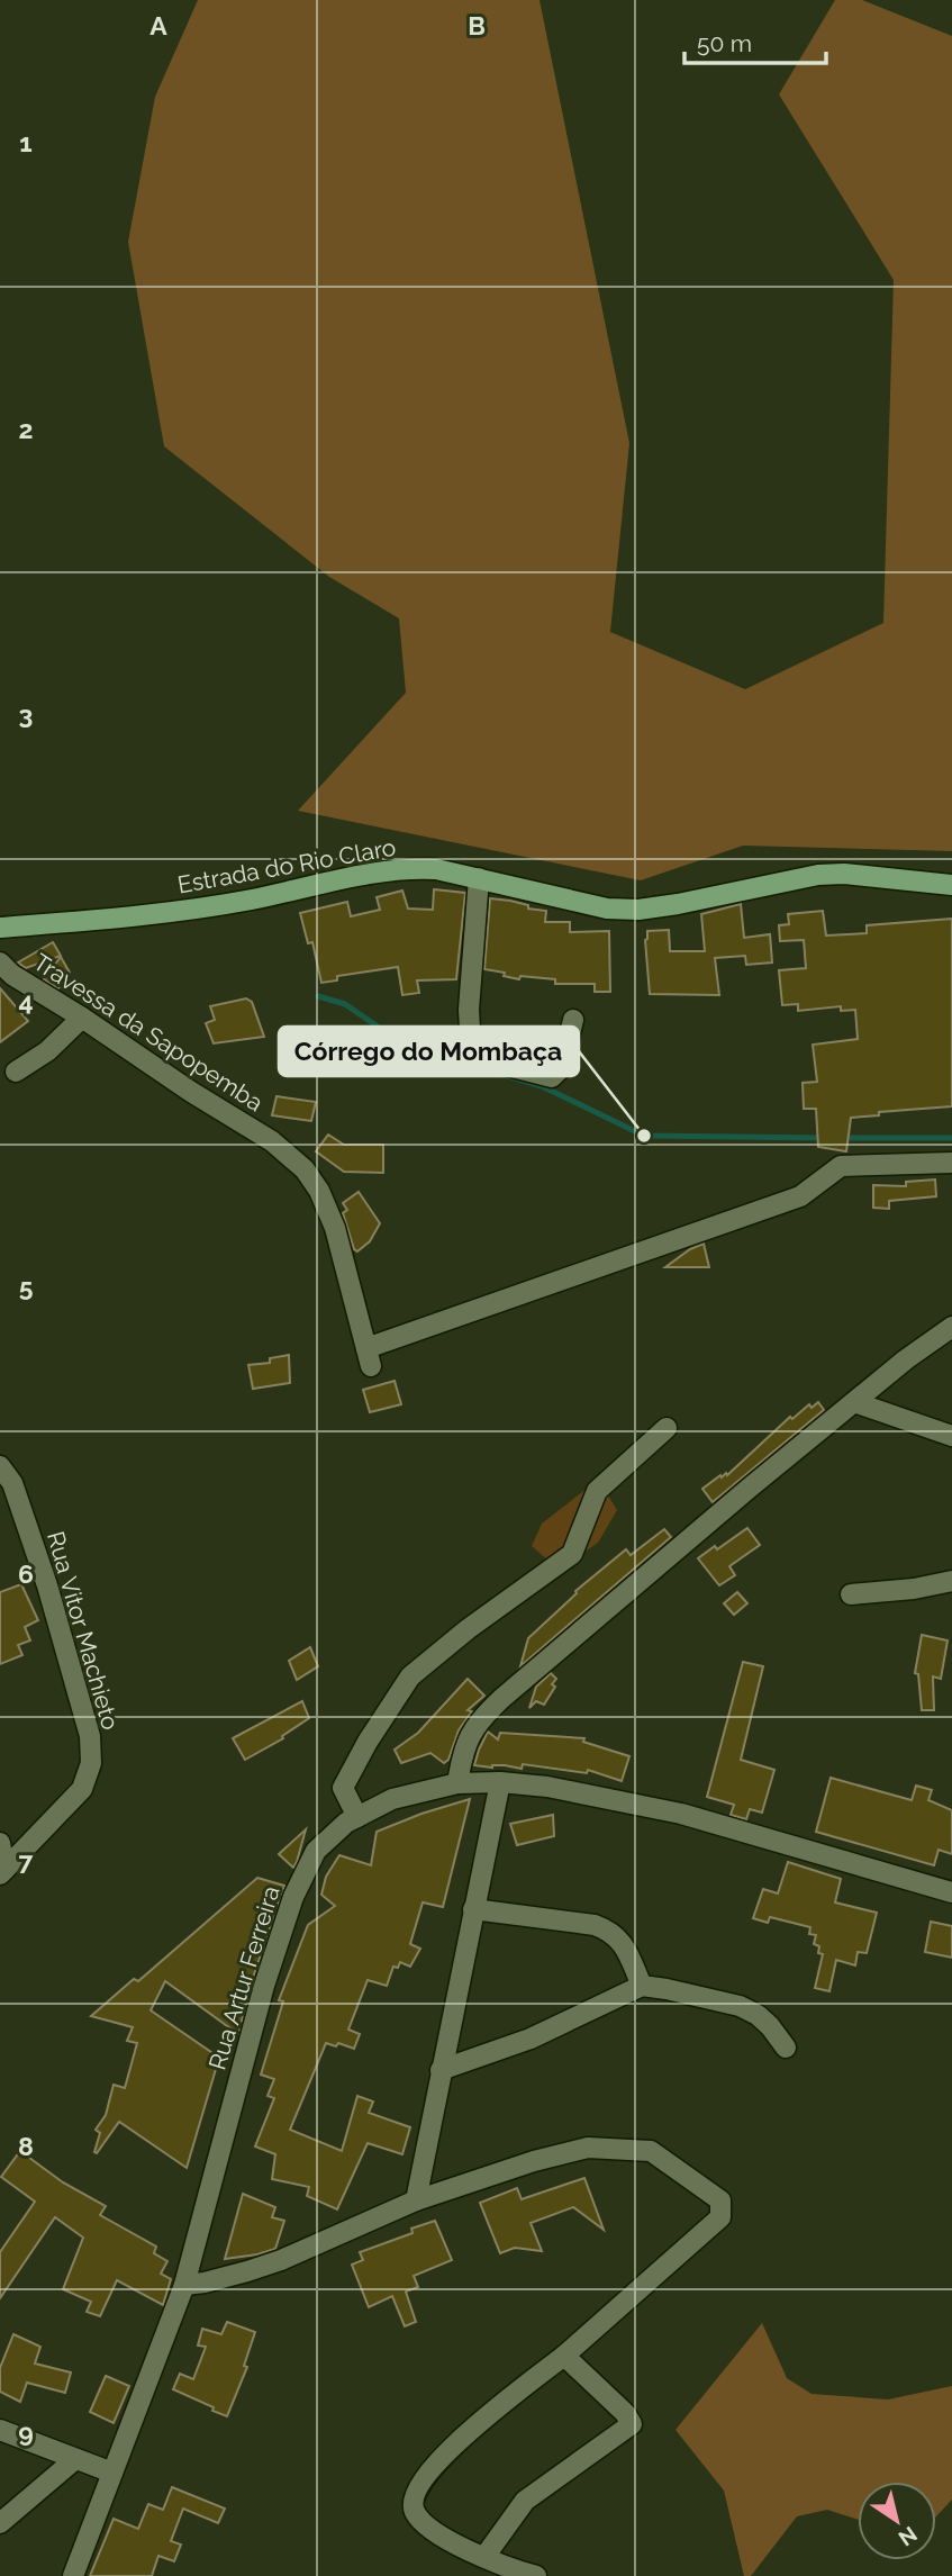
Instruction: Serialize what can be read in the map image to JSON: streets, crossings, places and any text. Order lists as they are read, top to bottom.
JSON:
{
  "streets": {
    "main road": ["Estrada do Rio Claro"],
    "street": ["Travessa da Sapopemba", "Rua Vitor Machieto", "Rua Artur Ferreira"]
  },
  "places": ["Córrego do Mombaça"],
  "scale_bar": "50 m",
  "north": "bottom right",
  "grid": {
    "columns": ["A", "B"],
    "rows": [
      "1",
      "2",
      "3",
      "4",
      "5",
      "6",
      "7",
      "8",
      "9"
    ]
  }
}
